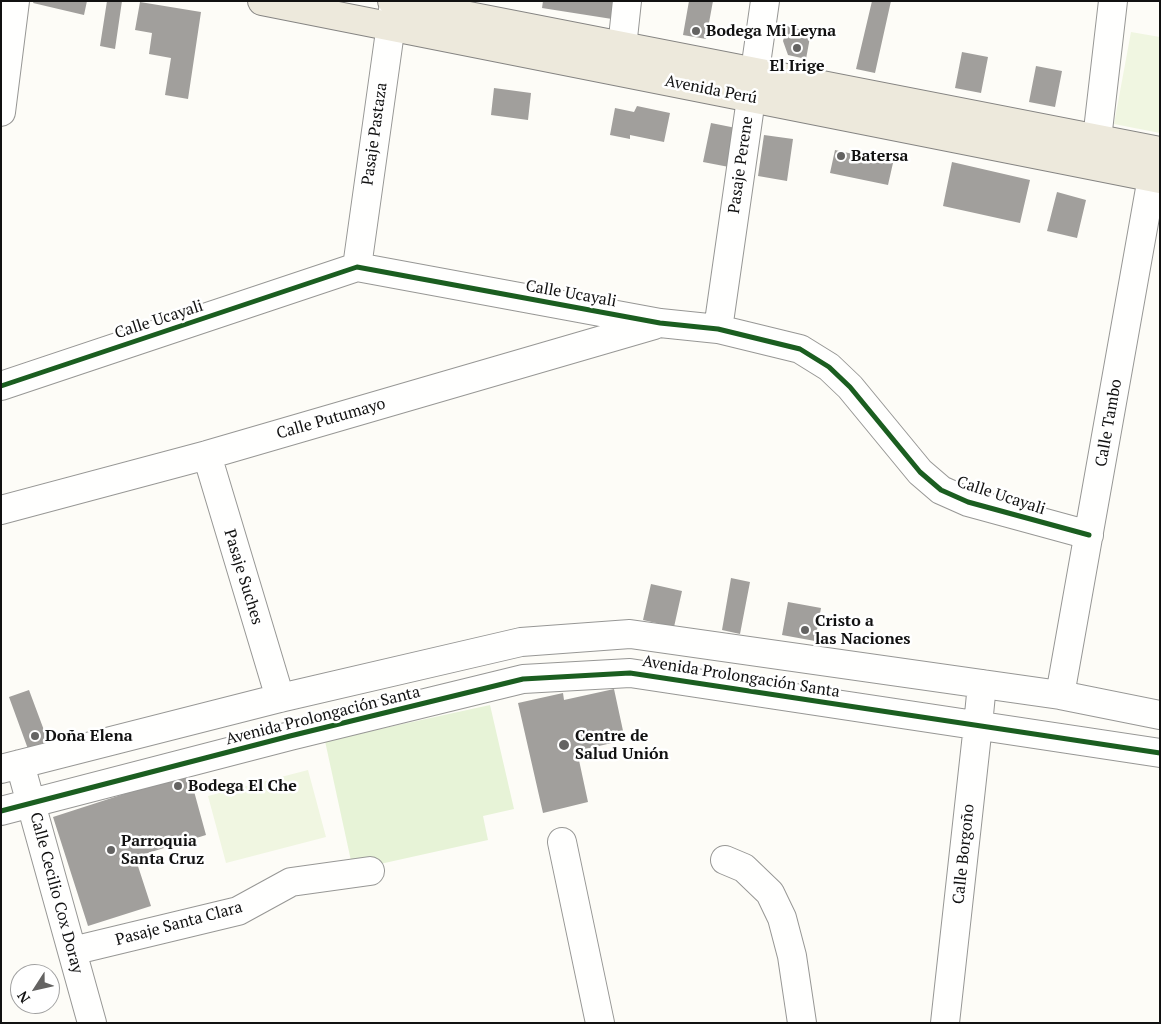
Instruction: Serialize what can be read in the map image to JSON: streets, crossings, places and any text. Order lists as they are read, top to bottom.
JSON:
{
  "streets": {
    "main road": ["Avenida Perú"],
    "street": [
      "Pasaje Pastaza",
      "Pasaje Perene",
      "Calle Ucayali",
      "Calle Putumayo",
      "Calle Tambo",
      "Pasaje Suches",
      "Avenida Prolongación Santa",
      "Calle Borgoño",
      "Calle Cecilio Cox Doray",
      "Pasaje Santa Clara"
    ]
  },
  "crossings": [
    ["Avenida Perú", "Pasaje Pastaza"],
    ["Avenida Perú", "Pasaje Perene"],
    ["Avenida Perú", "Calle Tambo"],
    ["Pasaje Pastaza", "Calle Ucayali"],
    ["Pasaje Perene", "Calle Ucayali"],
    ["Calle Ucayali", "Calle Putumayo"],
    ["Calle Ucayali", "Calle Tambo"],
    ["Calle Putumayo", "Pasaje Suches"],
    ["Calle Tambo", "Avenida Prolongación Santa"],
    ["Pasaje Suches", "Avenida Prolongación Santa"],
    ["Avenida Prolongación Santa", "Calle Borgoño"],
    ["Avenida Prolongación Santa", "Calle Cecilio Cox Doray"],
    ["Calle Cecilio Cox Doray", "Pasaje Santa Clara"]
  ],
  "places": [
    "Bodega Mi Leyna",
    "El Irige",
    "Batersa",
    "Cristo a las Naciones",
    "Doña Elena",
    "Centre de Salud Unión",
    "Bodega El Che",
    "Parroquia Santa Cruz"
  ],
  "north": "bottom left"
}
